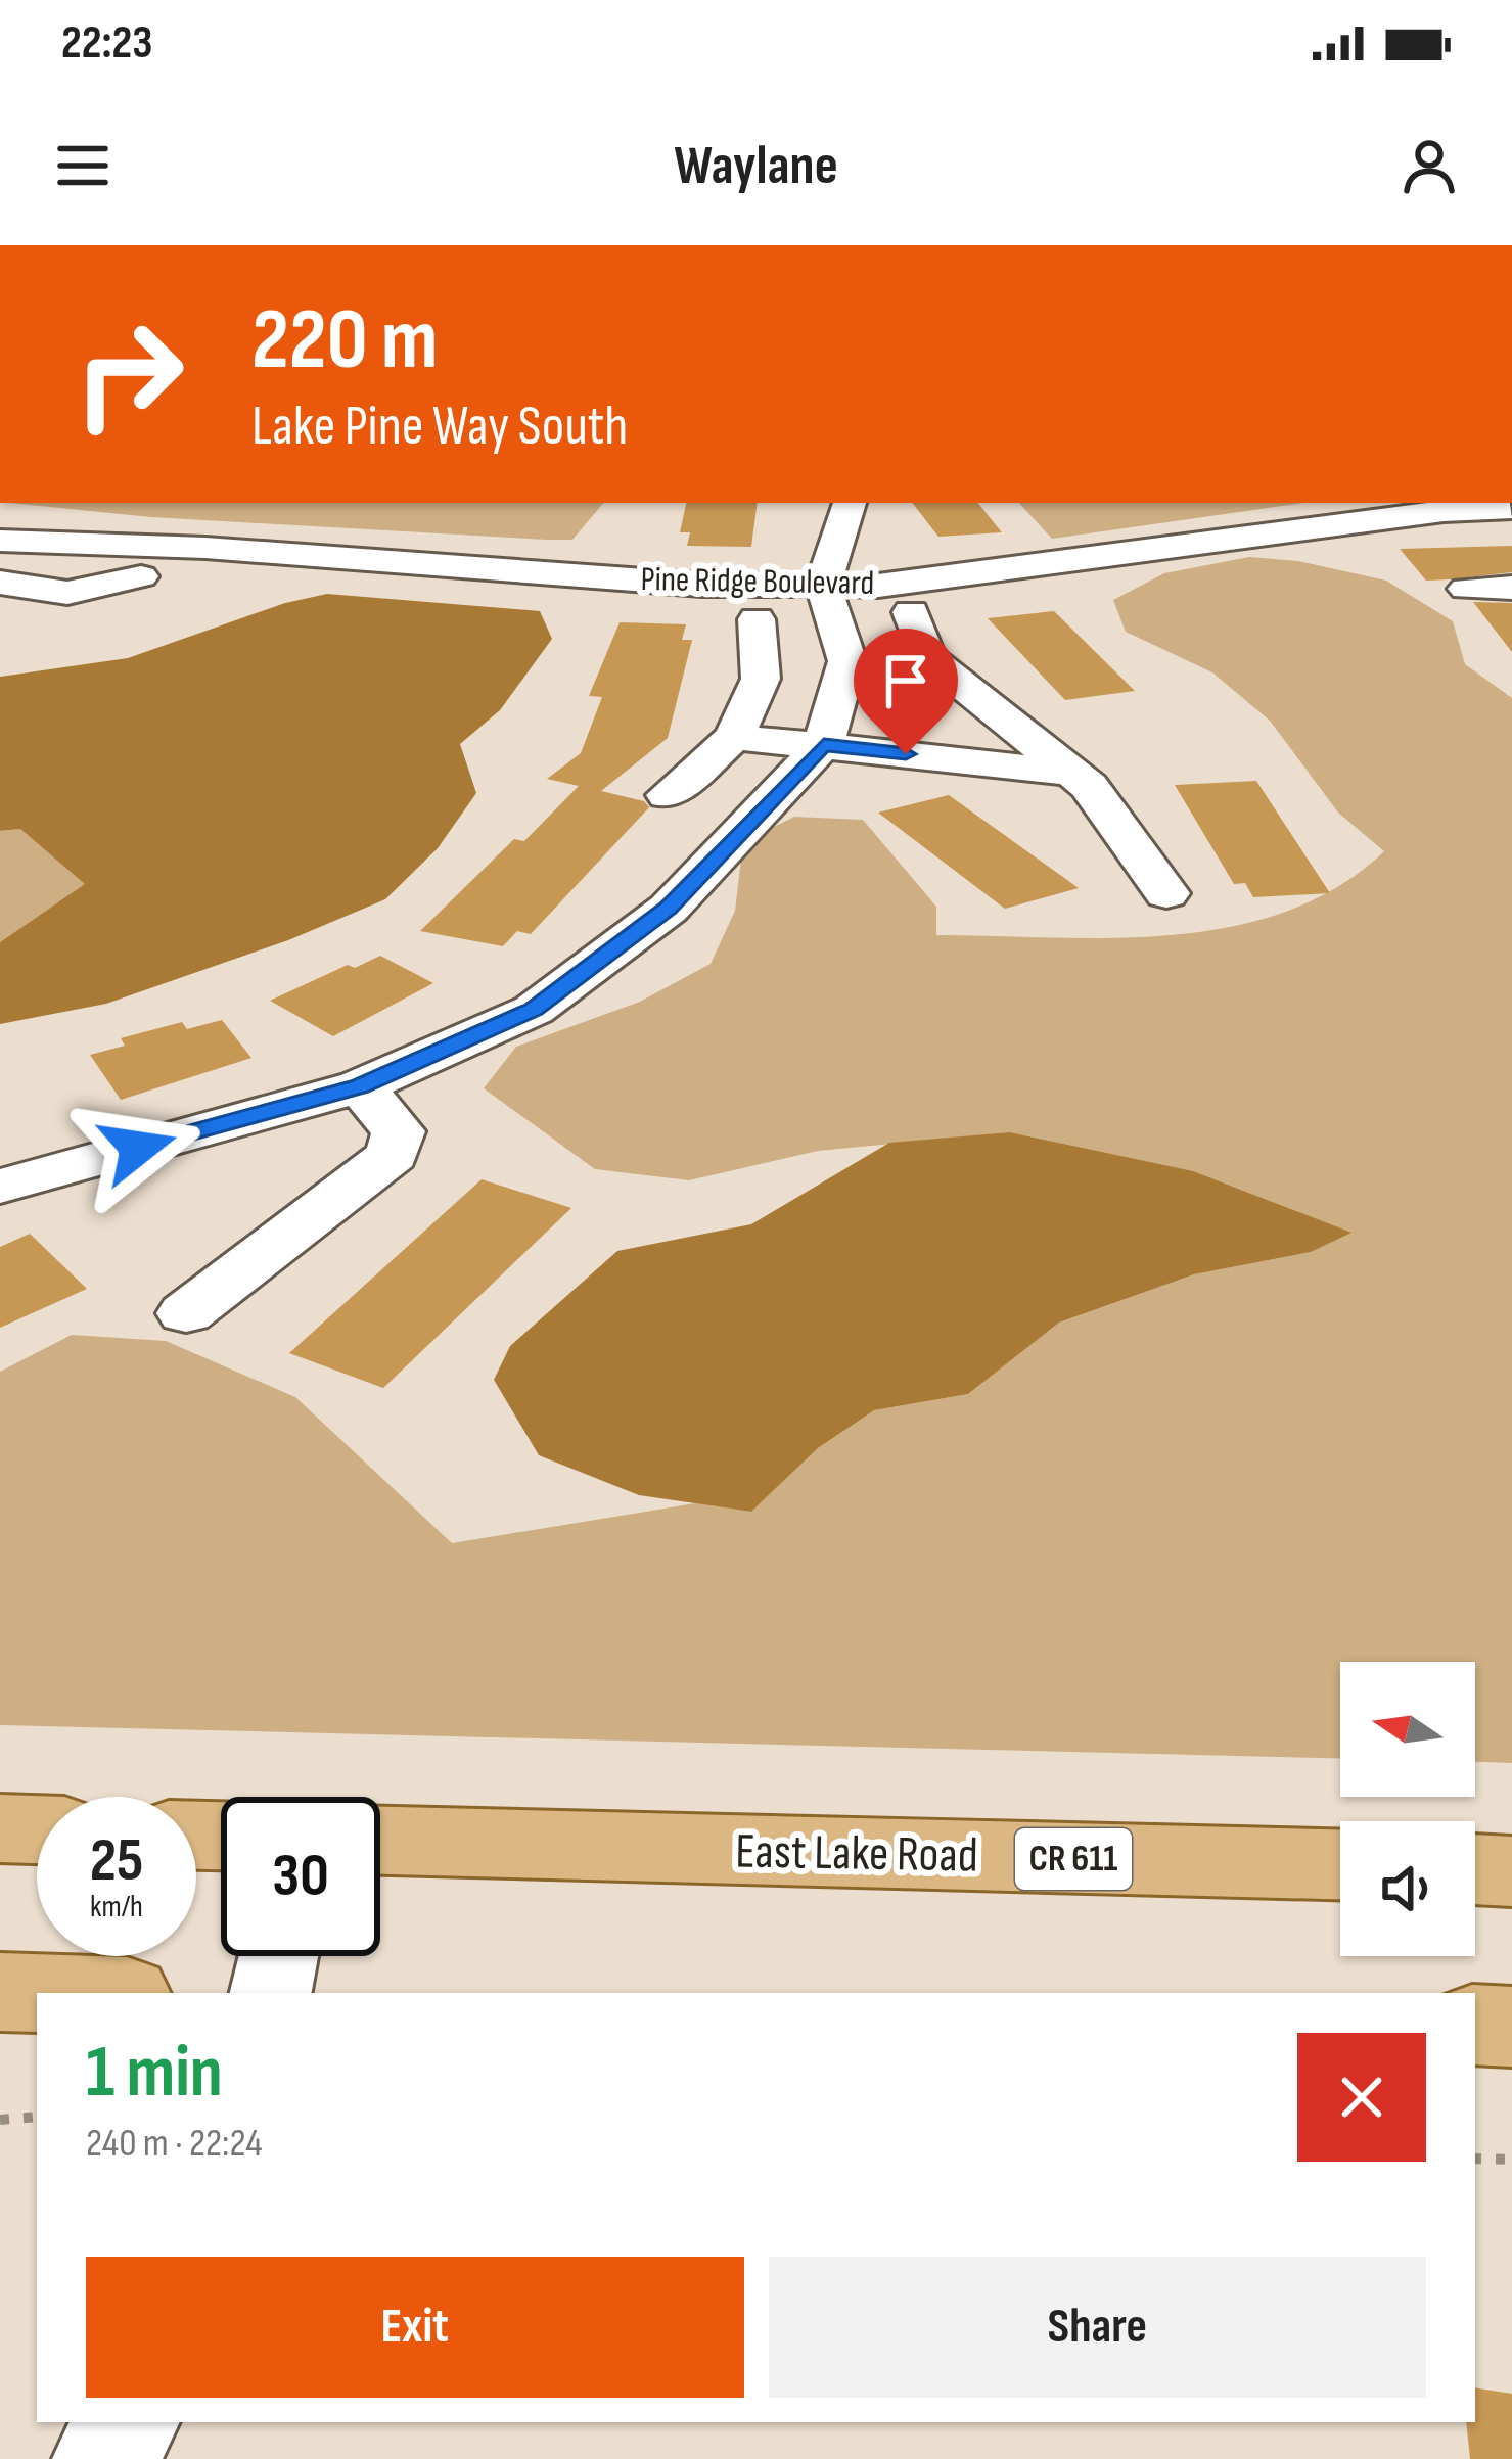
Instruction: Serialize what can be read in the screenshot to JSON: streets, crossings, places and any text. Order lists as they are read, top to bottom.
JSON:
{
  "streets": {
    "main road": ["East Lake Road", "CR 611"],
    "street": ["Pine Ridge Boulevard"]
  },
  "north": "left",
  "page": {
    "status": "22:23",
    "header": "Waylane",
    "turn": ["220 m", "Lake Pine Way South"],
    "speed": "25 km/h",
    "limit": "30",
    "heading": ["1 min", "240 m · 22:24"],
    "buttons": ["Exit", "Share"]
  }
}
